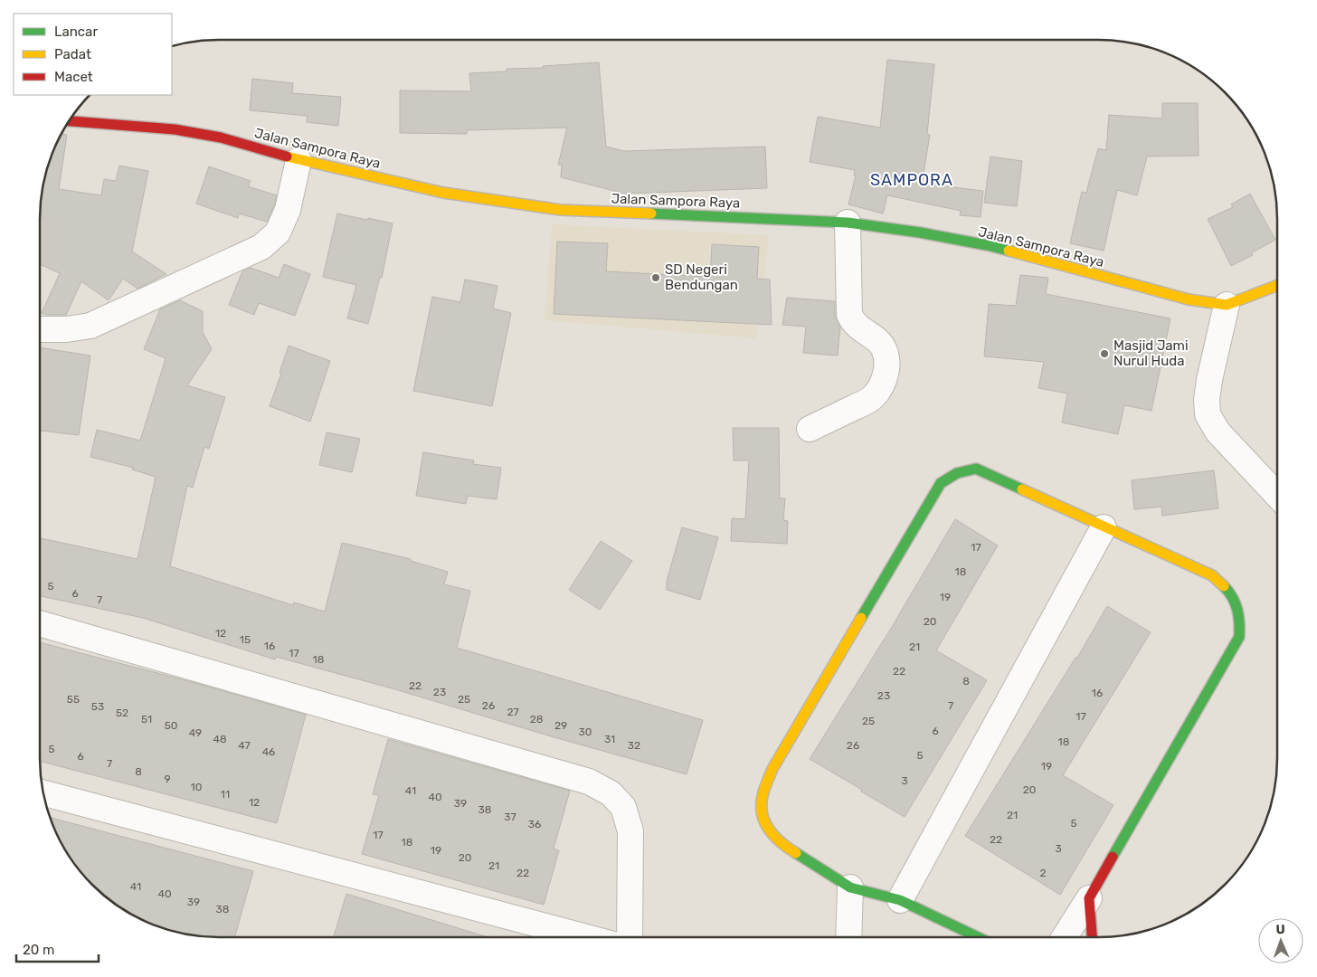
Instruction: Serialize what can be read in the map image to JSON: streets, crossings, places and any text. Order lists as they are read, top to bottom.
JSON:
{
  "streets": {
    "street": ["Jalan Sampora Raya"]
  },
  "districts": ["SAMPORA"],
  "places": ["SD Negeri Bendungan", "Masjid Jami Nurul Huda"],
  "house_numbers": [
    "17",
    "18",
    "5",
    "6",
    "19",
    "7",
    "20",
    "12",
    "15",
    "16",
    "21",
    "17",
    "18",
    "22",
    "8",
    "22",
    "23",
    "16",
    "23",
    "55",
    "25",
    "26",
    "7",
    "53",
    "27",
    "52",
    "17",
    "51",
    "28",
    "25",
    "50",
    "29",
    "6",
    "30",
    "49",
    "48",
    "31",
    "18",
    "47",
    "32",
    "26",
    "5",
    "46",
    "5",
    "6",
    "7",
    "19",
    "8",
    "9",
    "3",
    "10",
    "20",
    "41",
    "11",
    "40",
    "12",
    "39",
    "38",
    "21",
    "37",
    "5",
    "36",
    "17",
    "22",
    "18",
    "3",
    "19",
    "20",
    "21",
    "22",
    "2",
    "41",
    "40",
    "39",
    "38"
  ],
  "legend": ["Lancar", "Padat", "Macet"],
  "scale_bar": "20 m",
  "north": "top"
}
